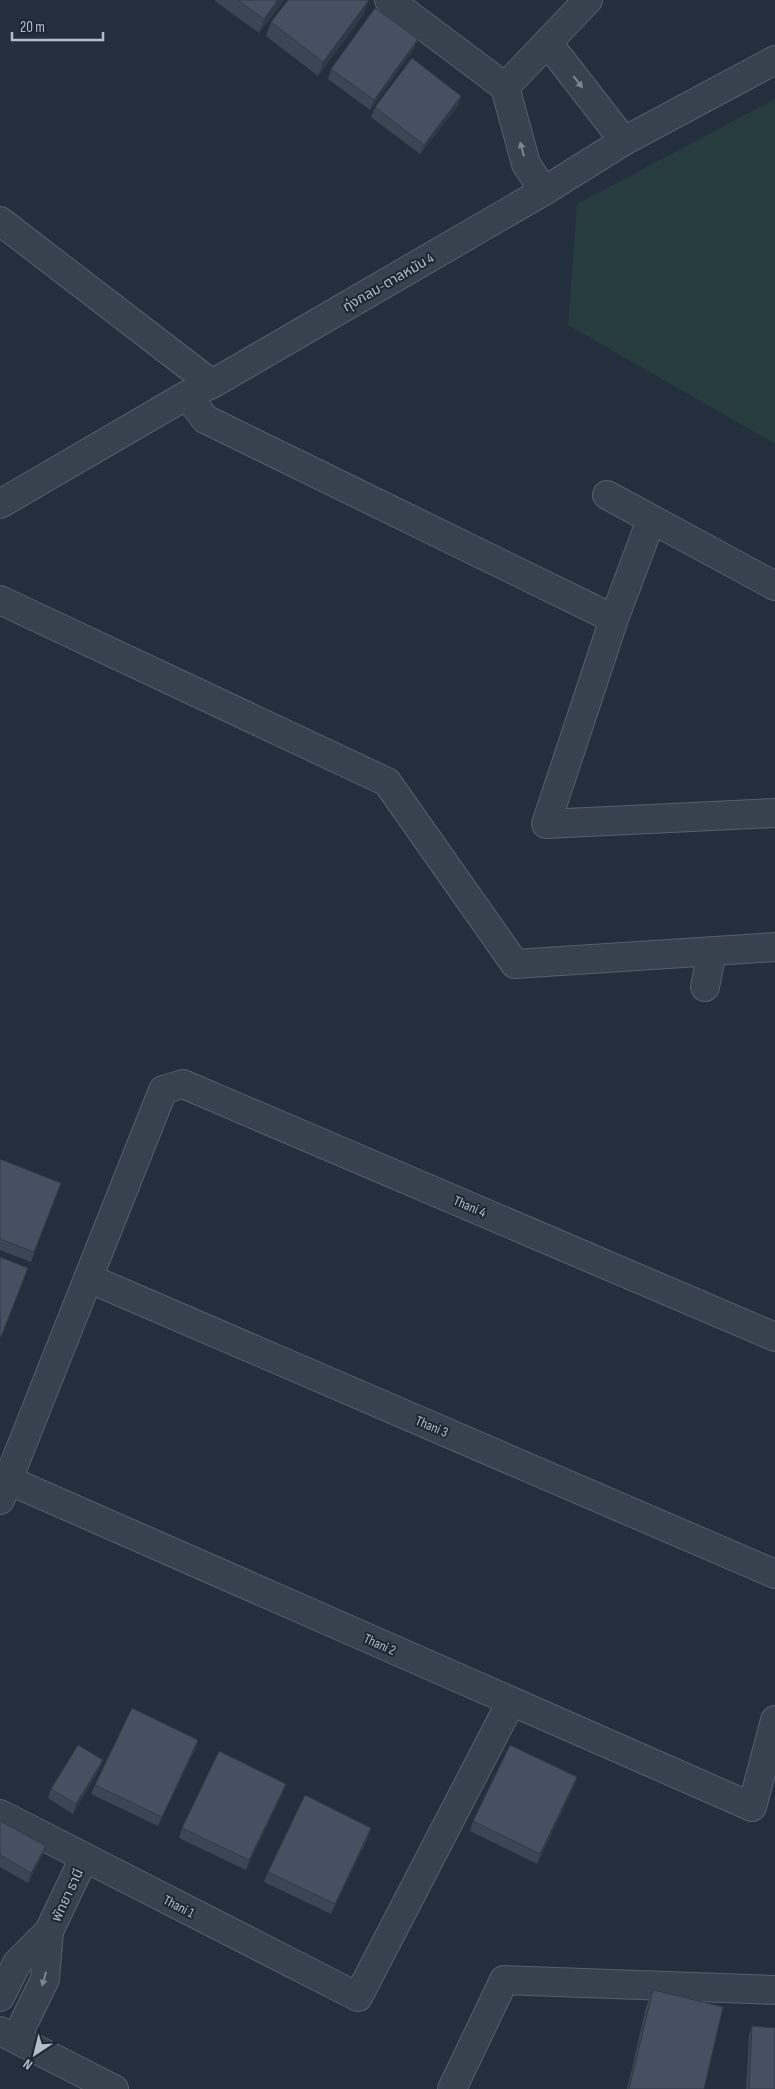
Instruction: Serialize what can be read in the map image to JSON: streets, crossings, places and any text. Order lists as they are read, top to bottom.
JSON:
{
  "streets": {
    "street": [
      "ทุ่งกลม-ตาลหมัน 4",
      "Thani 4",
      "Thani 3",
      "Thani 2",
      "พัทยา ธานี",
      "Thani 1"
    ]
  },
  "crossings": [
    ["Thani 4", "Thani 3"],
    ["Thani 2", "Thani 1"],
    ["พัทยา ธานี", "Thani 1"]
  ],
  "scale_bar": "20 m",
  "north": "bottom left"
}
